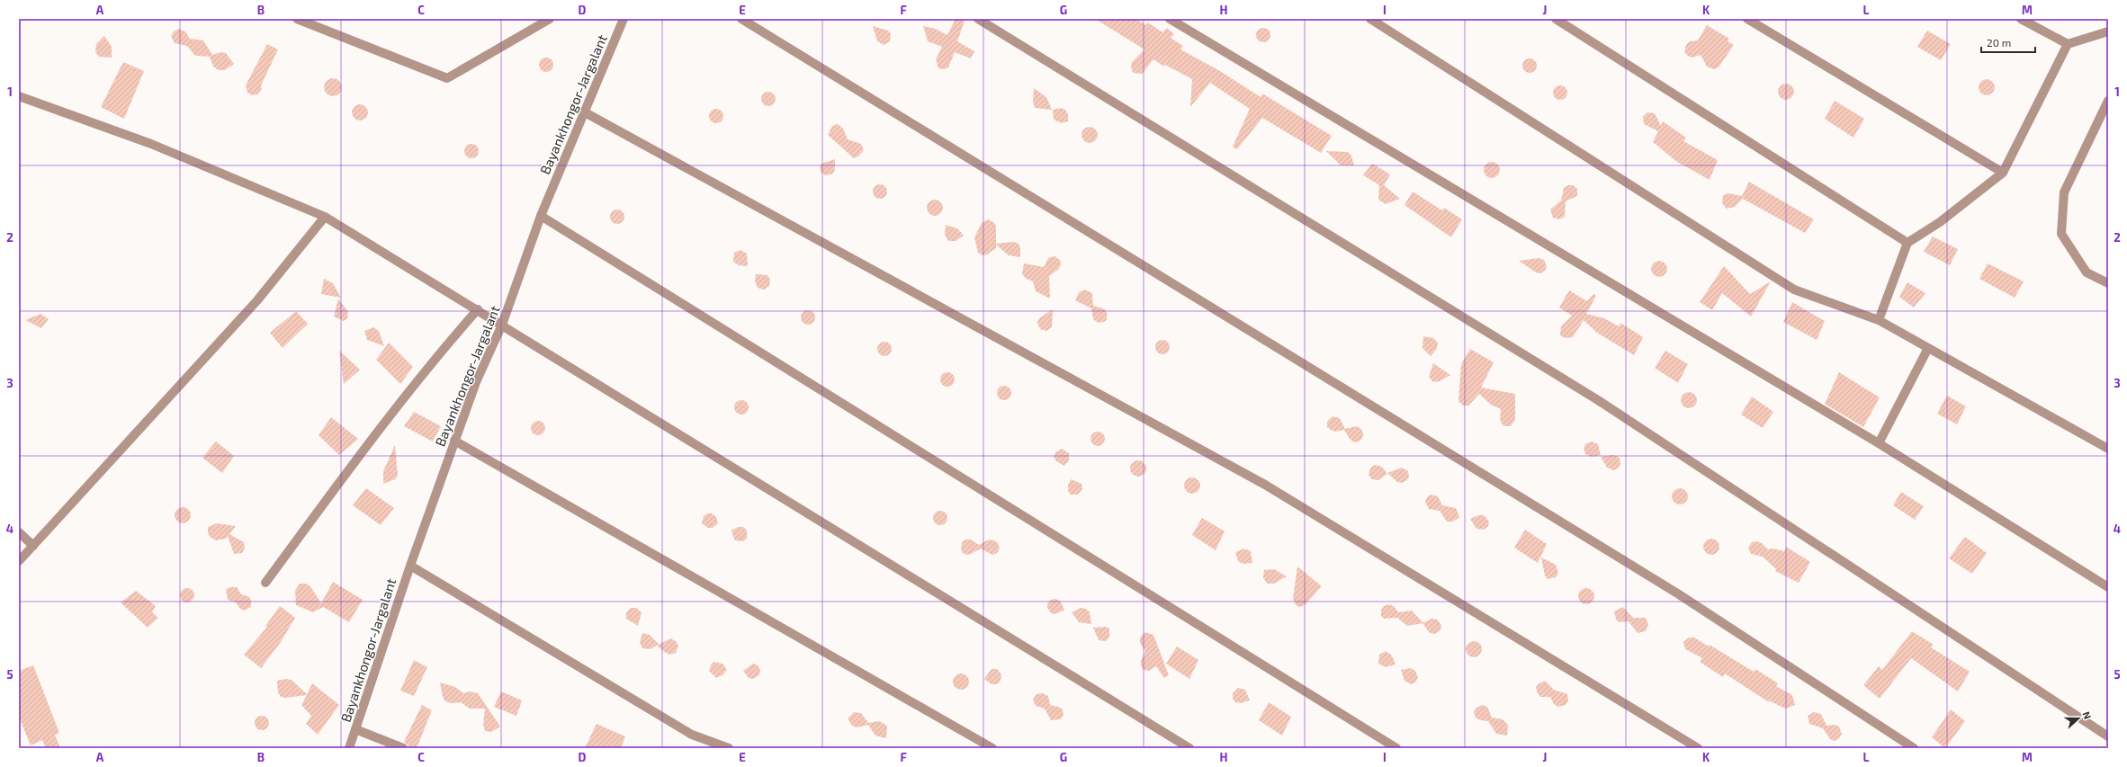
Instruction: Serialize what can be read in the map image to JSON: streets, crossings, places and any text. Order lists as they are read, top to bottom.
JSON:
{
  "streets": {
    "street": ["Bayankhongor-Jargalant"]
  },
  "scale_bar": "20 m",
  "north": "right",
  "grid": {
    "columns": [
      "A",
      "B",
      "C",
      "D",
      "E",
      "F",
      "G",
      "H",
      "I",
      "J",
      "K",
      "L",
      "M"
    ],
    "rows": [
      "1",
      "2",
      "3",
      "4",
      "5"
    ]
  }
}
